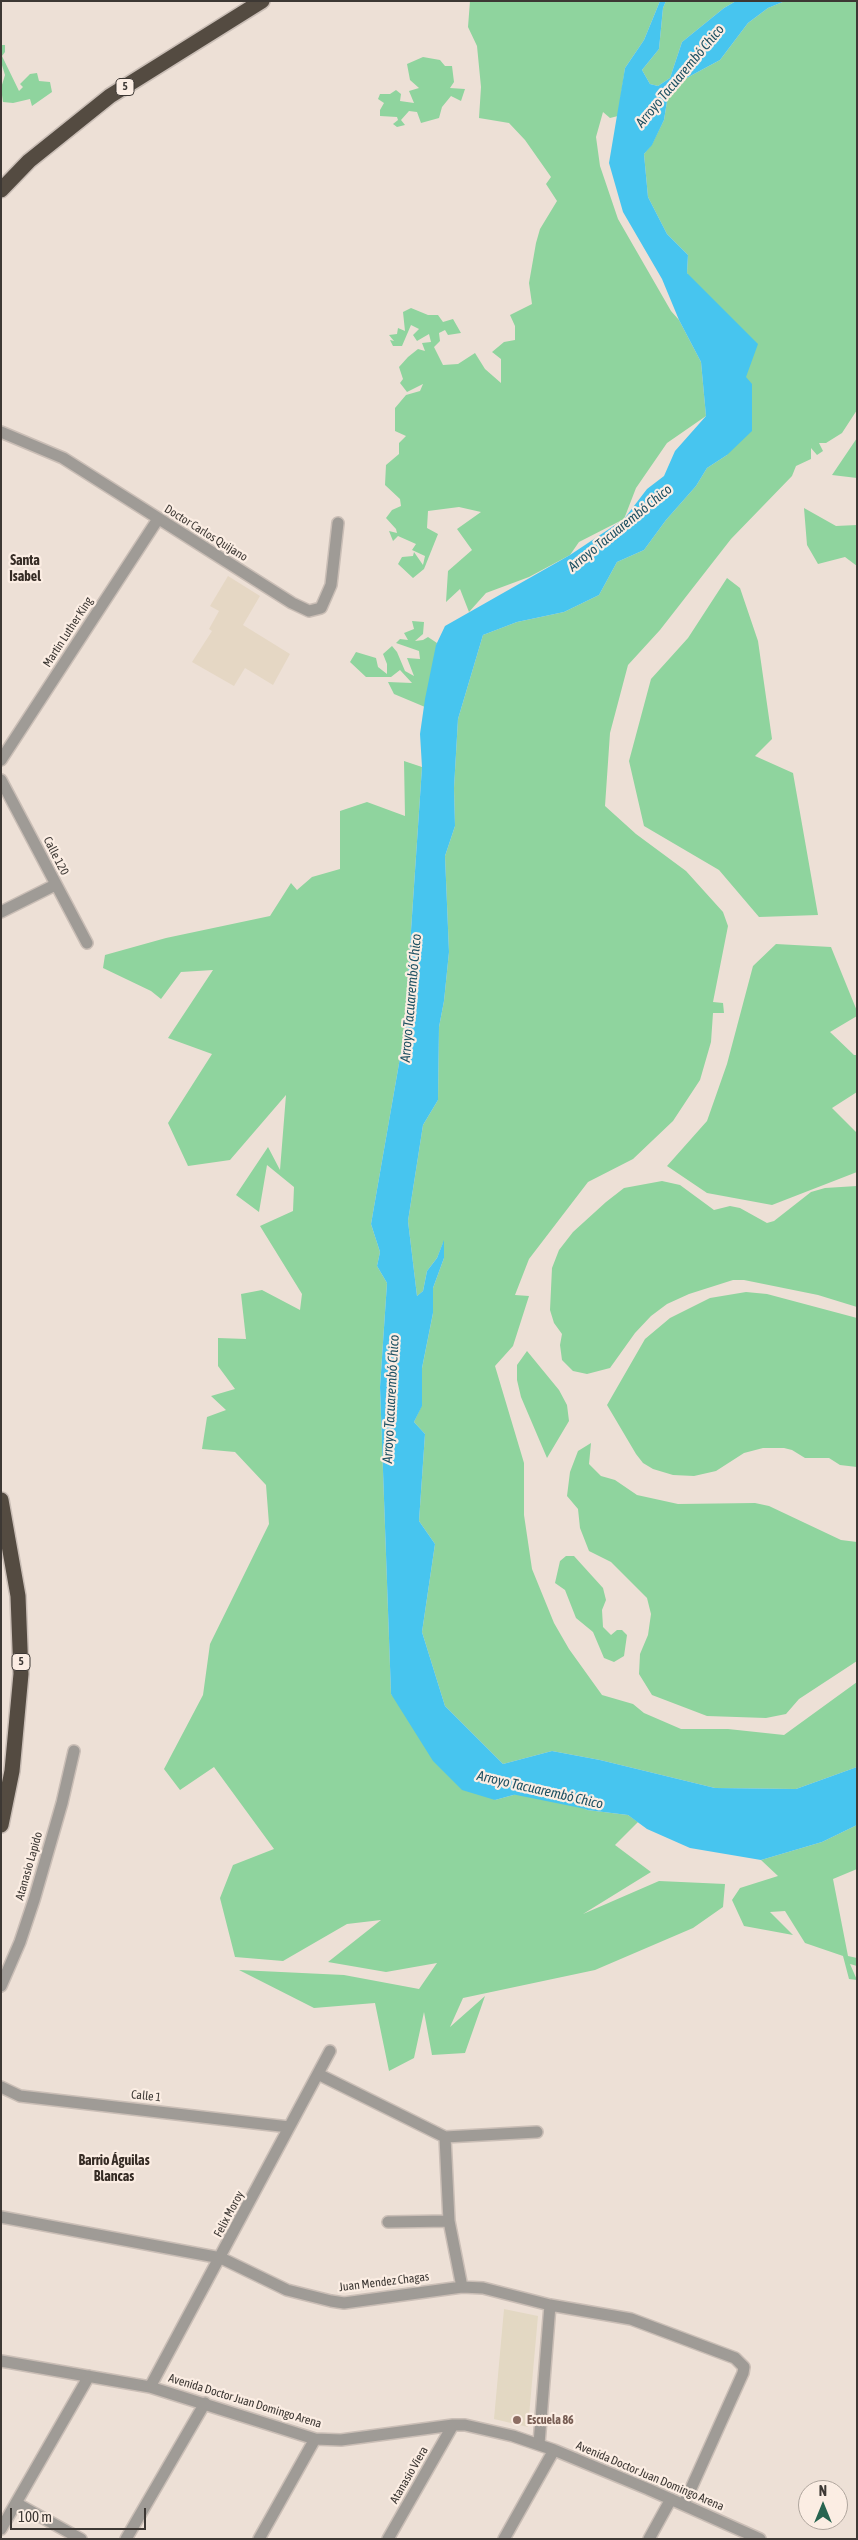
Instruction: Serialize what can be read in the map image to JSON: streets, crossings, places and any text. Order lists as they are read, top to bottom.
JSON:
{
  "streets": {
    "highway": ["5"],
    "street": [
      "Doctor Carlos Quijano",
      "Martin Luther King",
      "Calle 120",
      "Atanasio Lapido",
      "Calle 1",
      "Felix Moroy",
      "Juan Mendez Chagas",
      "Avenida Doctor Juan Domingo Arena",
      "Atanasio Viera"
    ]
  },
  "crossings": [
    ["Doctor Carlos Quijano", "Martin Luther King"],
    ["Calle 1", "Felix Moroy"],
    ["Felix Moroy", "Juan Mendez Chagas"],
    ["Felix Moroy", "Avenida Doctor Juan Domingo Arena"],
    ["Juan Mendez Chagas", "Avenida Doctor Juan Domingo Arena"],
    ["Avenida Doctor Juan Domingo Arena", "Atanasio Viera"]
  ],
  "districts": ["Santa Isabel", "Barrio Águilas Blancas"],
  "water": ["Arroyo Tacuarembó Chico"],
  "places": ["Escuela 86"],
  "scale_bar": "100 m",
  "north": "top"
}
